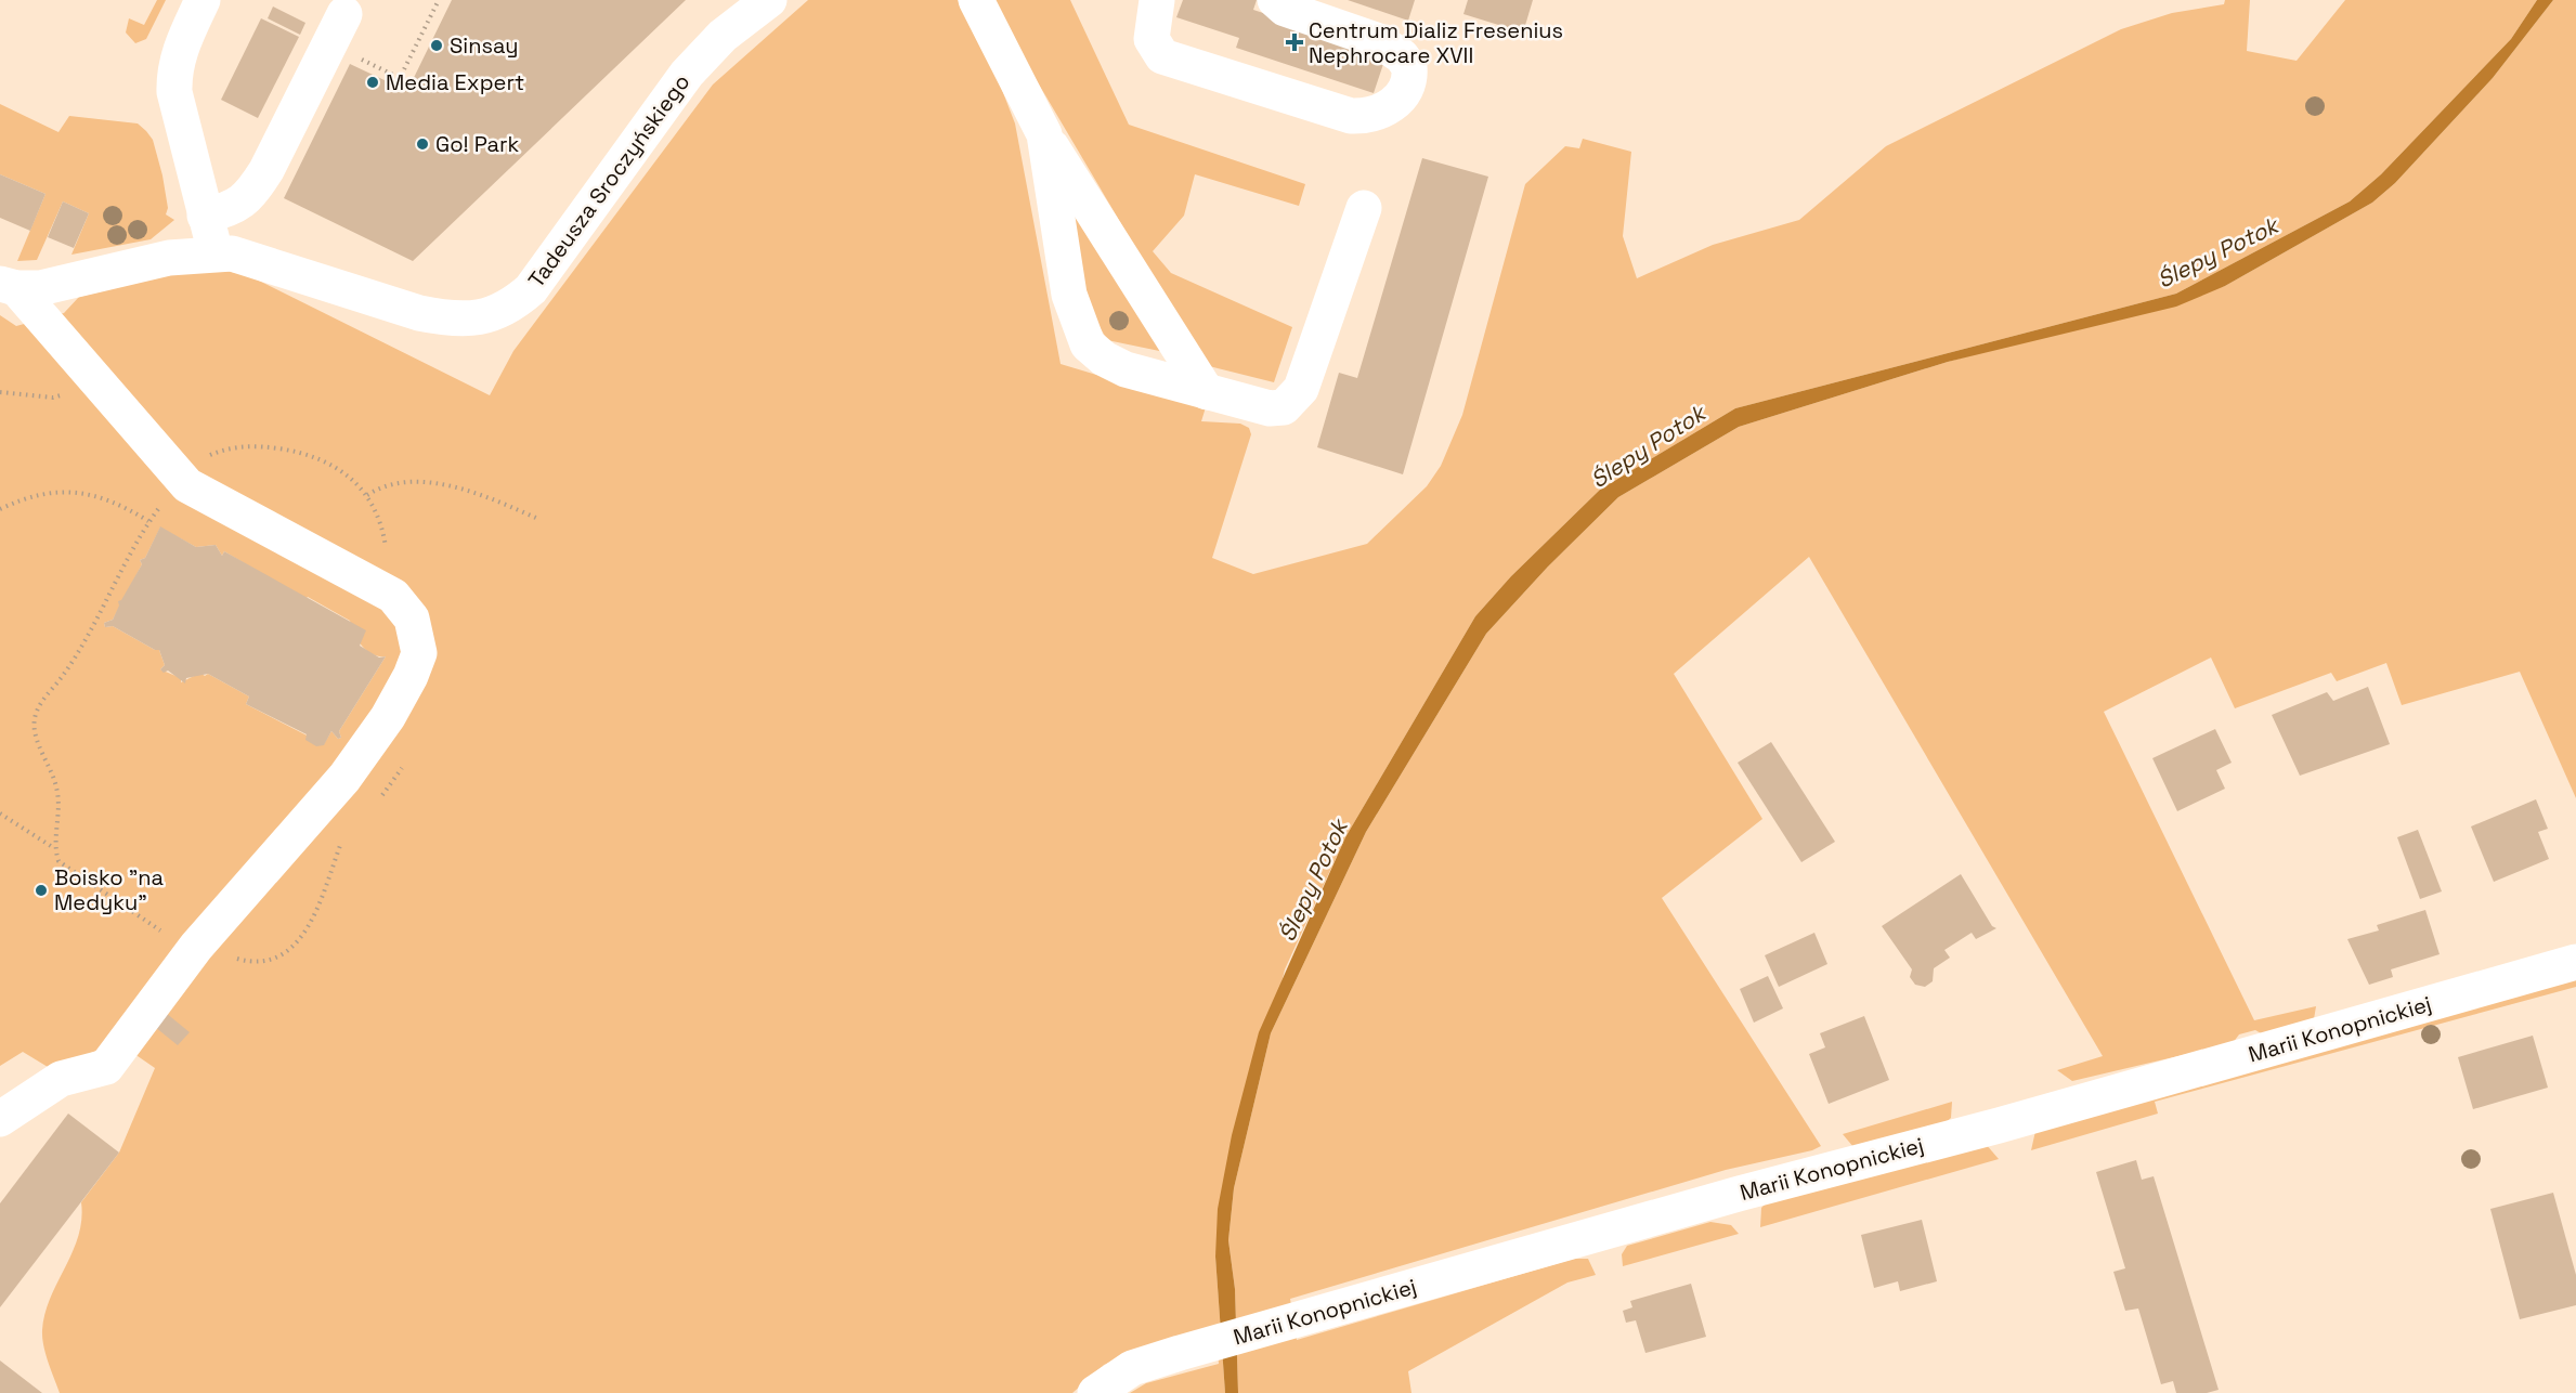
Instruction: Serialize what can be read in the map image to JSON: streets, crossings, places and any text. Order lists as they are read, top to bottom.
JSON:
{
  "streets": {
    "street": ["Tadeusza Sroczyńskiego", "Marii Konopnickiej"]
  },
  "water": ["Ślepy Potok"],
  "places": {
    "health": ["Centrum Dializ Fresenius Nephrocare XVII"],
    "other": [
      "Sinsay",
      "Media Expert",
      "Go! Park",
      "Boisko \"na Medyku\""
    ]
  }
}
